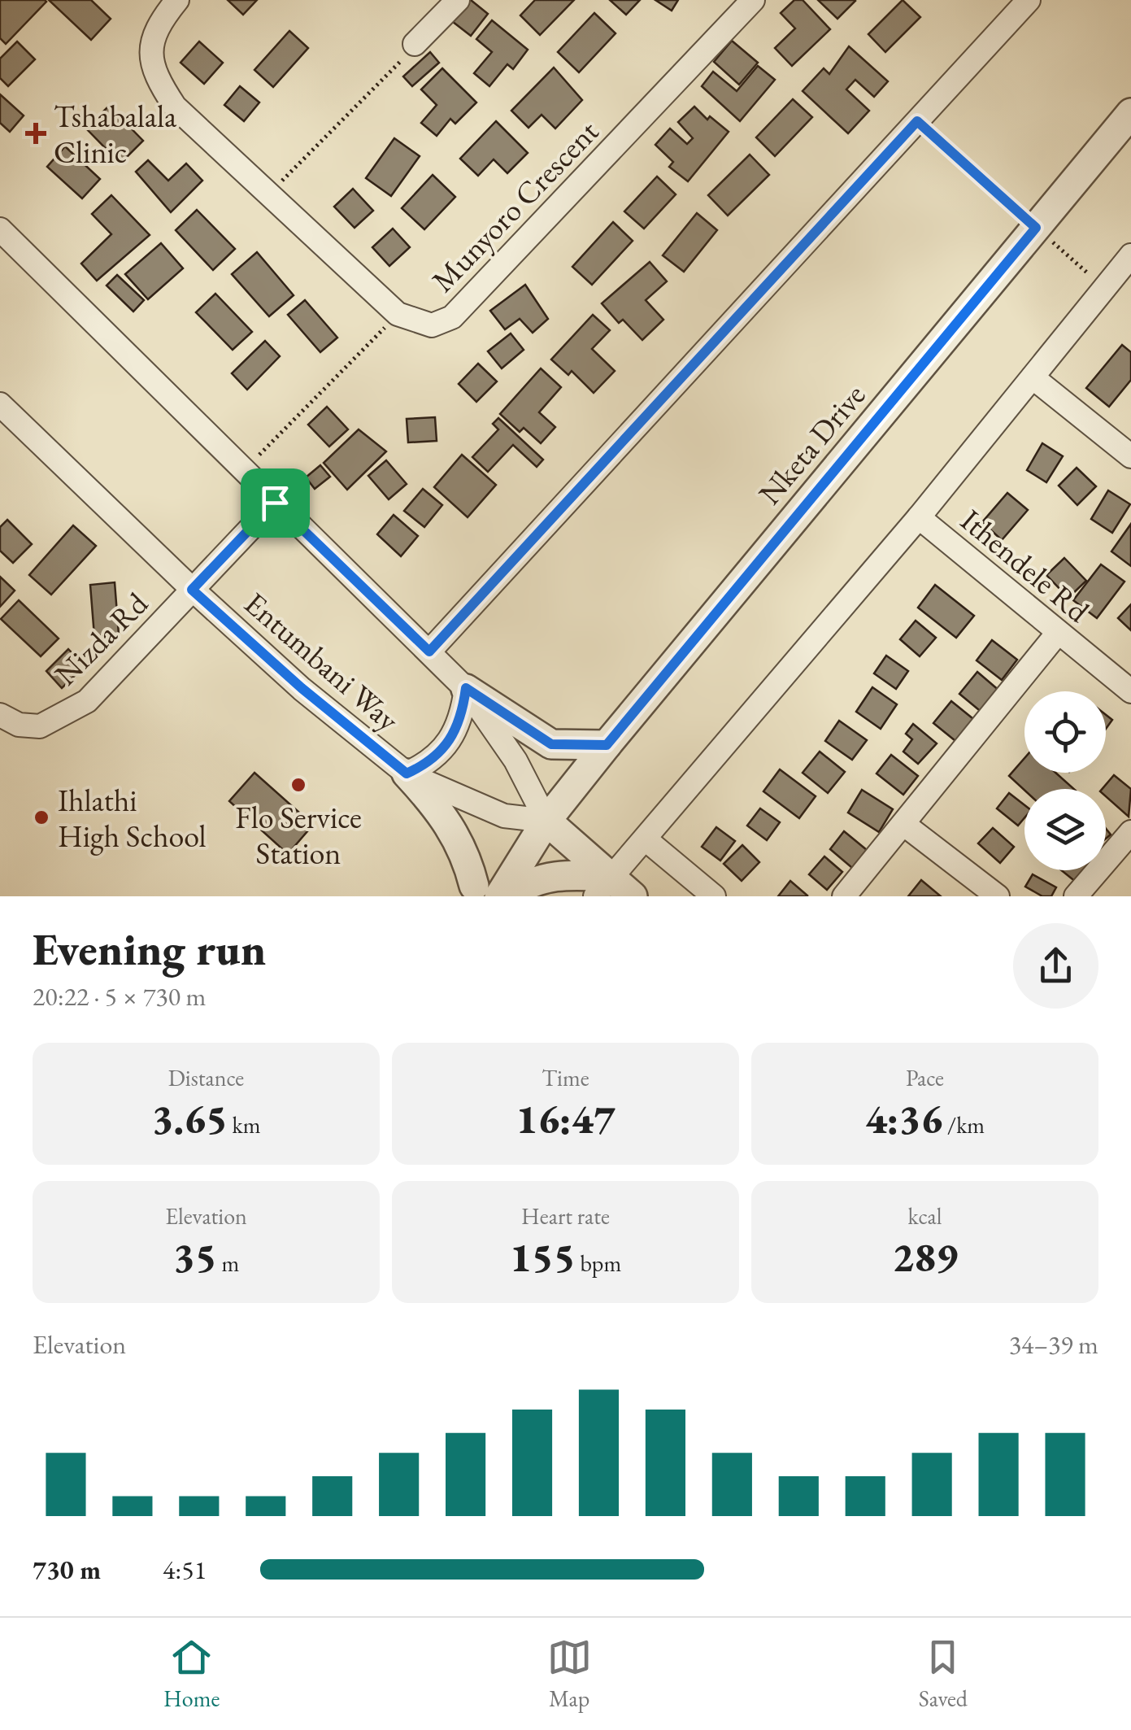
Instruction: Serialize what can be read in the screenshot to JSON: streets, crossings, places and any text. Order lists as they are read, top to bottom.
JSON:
{
  "streets": {
    "street": [
      "Munyoro Crescent",
      "Nketa Drive",
      "Ithendele Rd",
      "Nizda Rd",
      "Entumbani Way"
    ]
  },
  "crossings": [
    ["Nketa Drive", "Entumbani Way"],
    ["Nizda Rd", "Entumbani Way"]
  ],
  "places": {
    "health": ["Tshabalala Clinic"],
    "other": ["Flo Service Station", "Ihlathi High School"]
  },
  "page": {
    "heading": ["Evening run", "20:22 · 5 × 730 m"],
    "stats": [
      ["Distance", "3.65 km"],
      ["Time", "16:47"],
      ["Pace", "4:36 /km"],
      ["Elevation", "35 m"],
      ["Heart rate", "155 bpm"],
      ["kcal", "289"]
    ],
    "chart": ["Elevation", "34–39 m"],
    "list": [
      {
        "name": "730 m",
        "note": "4:51"
      }
    ],
    "tabs": ["Home", "Map", "Saved"]
  }
}
